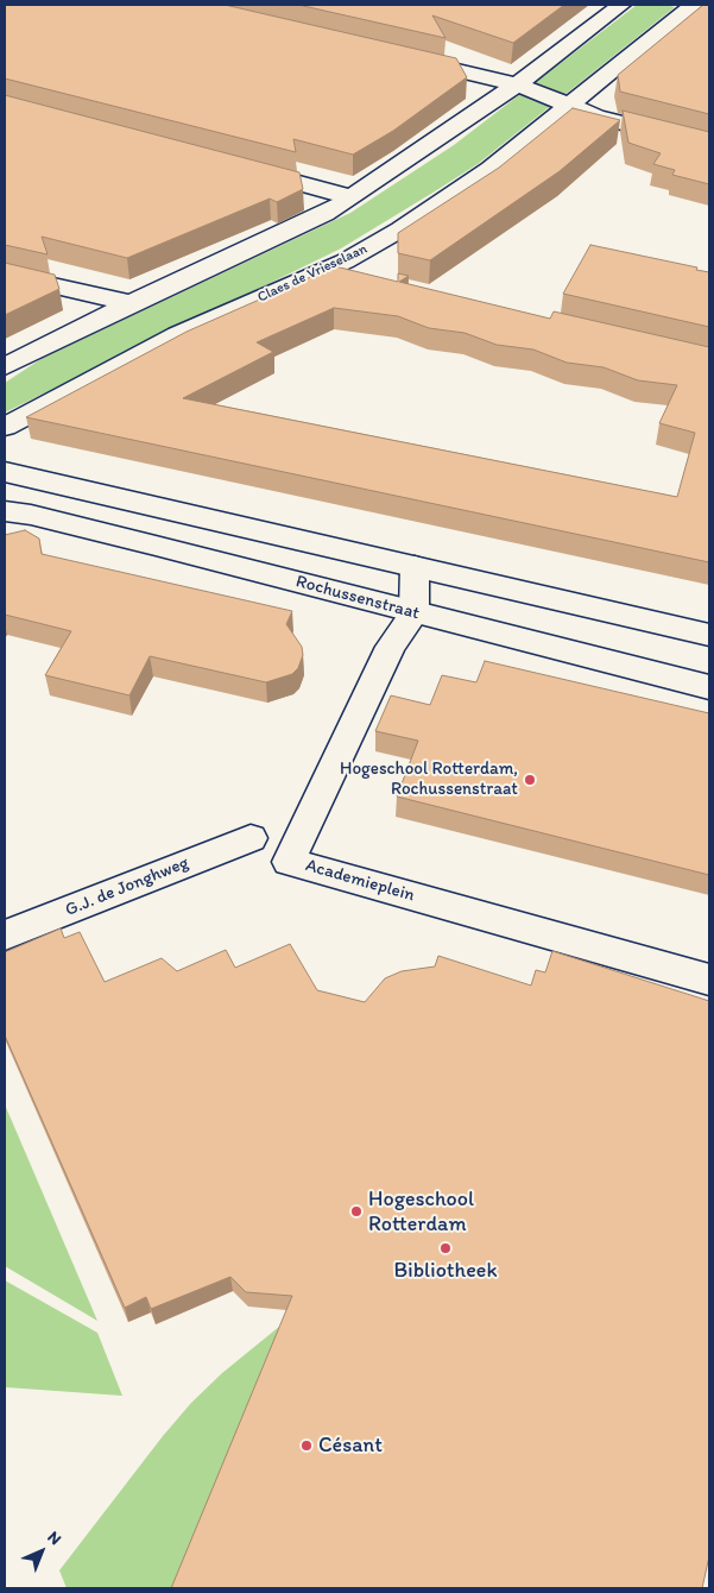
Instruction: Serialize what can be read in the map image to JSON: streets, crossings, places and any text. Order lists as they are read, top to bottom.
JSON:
{
  "streets": {
    "street": [
      "Claes de Vrieselaan",
      "Rochussenstraat",
      "Academieplein",
      "G.J. de Jonghweg"
    ]
  },
  "crossings": [
    ["Rochussenstraat", "Academieplein"]
  ],
  "places": [
    "Hogeschool Rotterdam, Rochussenstraat",
    "Hogeschool Rotterdam",
    "Bibliotheek",
    "Césant"
  ],
  "north": "top right"
}
